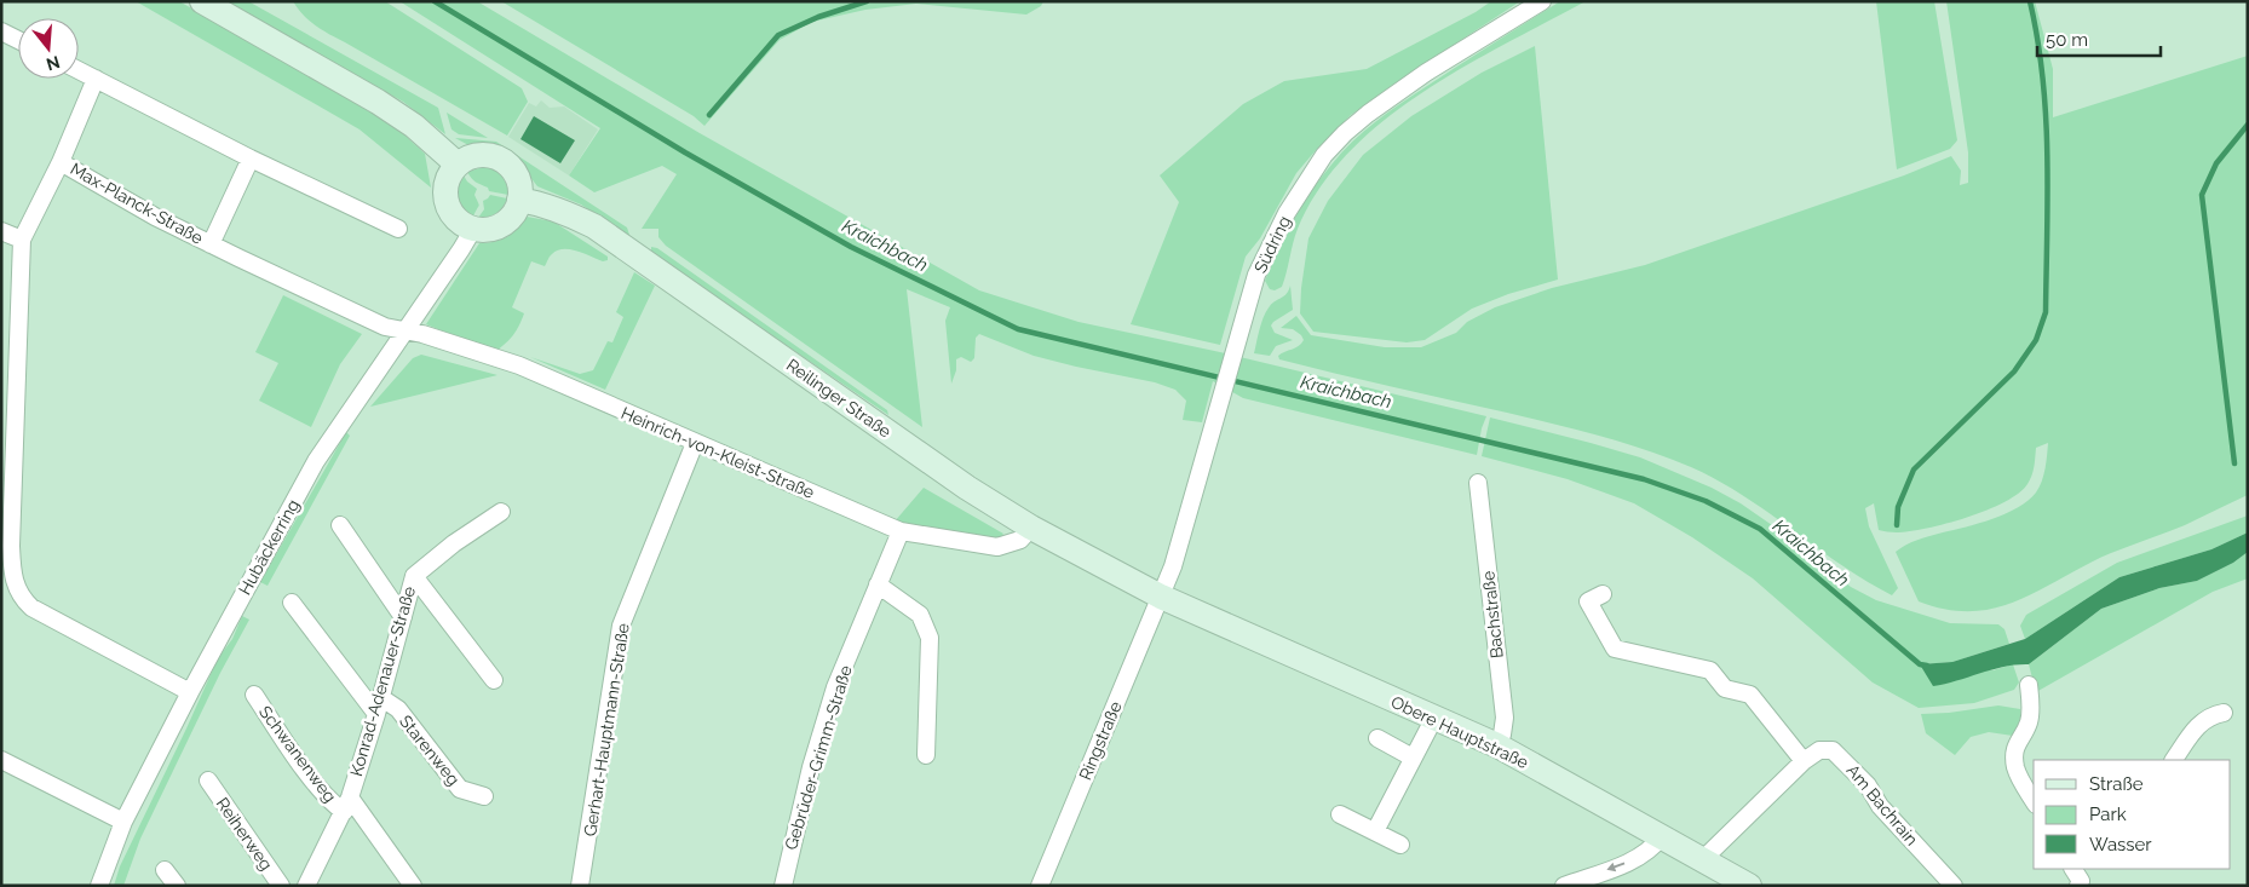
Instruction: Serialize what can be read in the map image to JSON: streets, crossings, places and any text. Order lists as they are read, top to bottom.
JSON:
{
  "streets": {
    "main road": ["Reilinger Straße", "Obere Hauptstraße"],
    "street": [
      "Max-Planck-Straße",
      "Südring",
      "Heinrich-von-Kleist-Straße",
      "Hubäckerring",
      "Bachstraße",
      "Konrad-Adenauer-Straße",
      "Gerhart-Hauptmann-Straße",
      "Ringstraße",
      "Starenweg",
      "Schwanenweg",
      "Gebrüder-Grimm-Straße",
      "Am Bachrain",
      "Reiherweg"
    ]
  },
  "crossings": [
    ["Max-Planck-Straße", "Heinrich-von-Kleist-Straße"],
    ["Max-Planck-Straße", "Hubäckerring"],
    ["Südring", "Reilinger Straße"],
    ["Südring", "Obere Hauptstraße"],
    ["Südring", "Ringstraße"],
    ["Reilinger Straße", "Heinrich-von-Kleist-Straße"],
    ["Reilinger Straße", "Hubäckerring"],
    ["Reilinger Straße", "Obere Hauptstraße"],
    ["Reilinger Straße", "Ringstraße"],
    ["Heinrich-von-Kleist-Straße", "Hubäckerring"],
    ["Heinrich-von-Kleist-Straße", "Gerhart-Hauptmann-Straße"],
    ["Heinrich-von-Kleist-Straße", "Gebrüder-Grimm-Straße"],
    ["Bachstraße", "Obere Hauptstraße"],
    ["Konrad-Adenauer-Straße", "Starenweg"],
    ["Konrad-Adenauer-Straße", "Schwanenweg"],
    ["Obere Hauptstraße", "Ringstraße"],
    ["Obere Hauptstraße", "Am Bachrain"]
  ],
  "water": ["Kraichbach"],
  "legend": ["Straße", "Park", "Wasser"],
  "scale_bar": "50 m",
  "north": "bottom"
}
